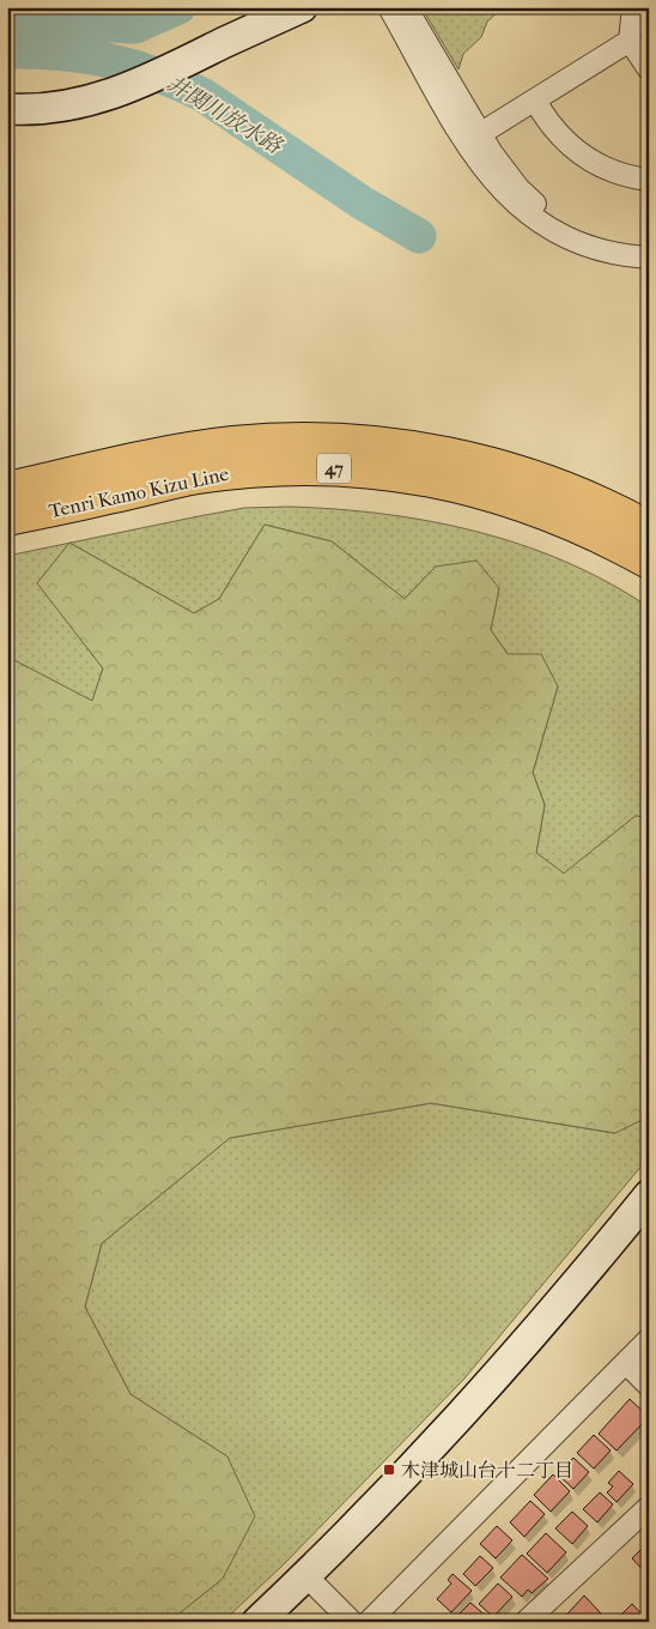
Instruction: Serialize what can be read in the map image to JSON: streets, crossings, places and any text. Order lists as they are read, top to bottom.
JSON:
{
  "streets": {
    "main road": ["47", "Tenri Kamo Kizu Line"]
  },
  "water": ["井関川放水路"],
  "places": {
    "transit": ["木津城山台十二丁目"]
  }
}
